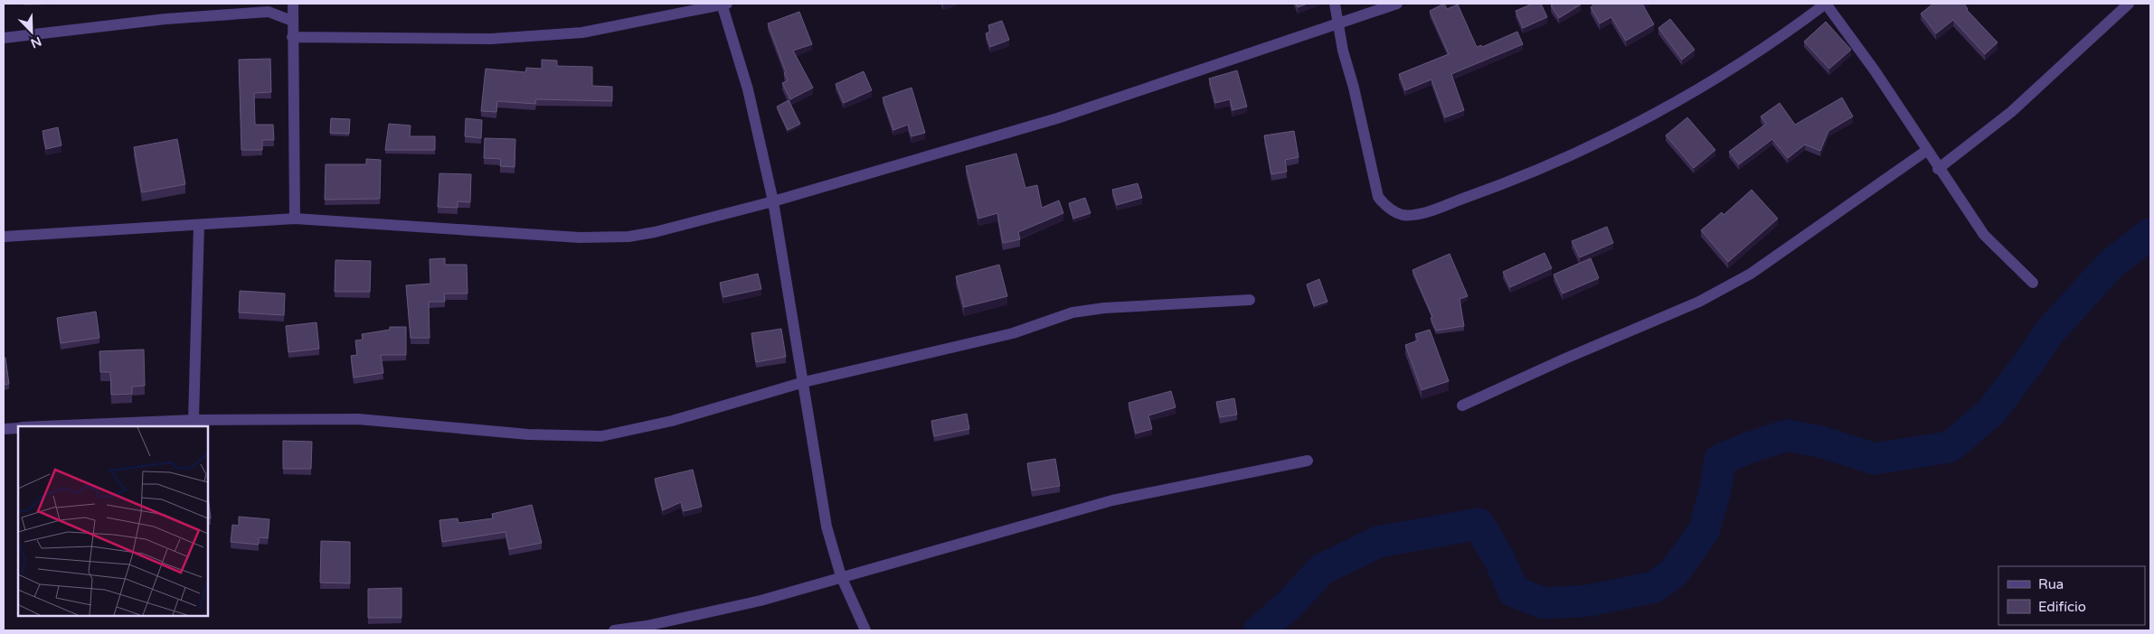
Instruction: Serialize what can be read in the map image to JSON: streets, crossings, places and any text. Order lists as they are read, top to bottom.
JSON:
{
  "legend": ["Rua", "Edifício"],
  "north": "bottom right"
}
